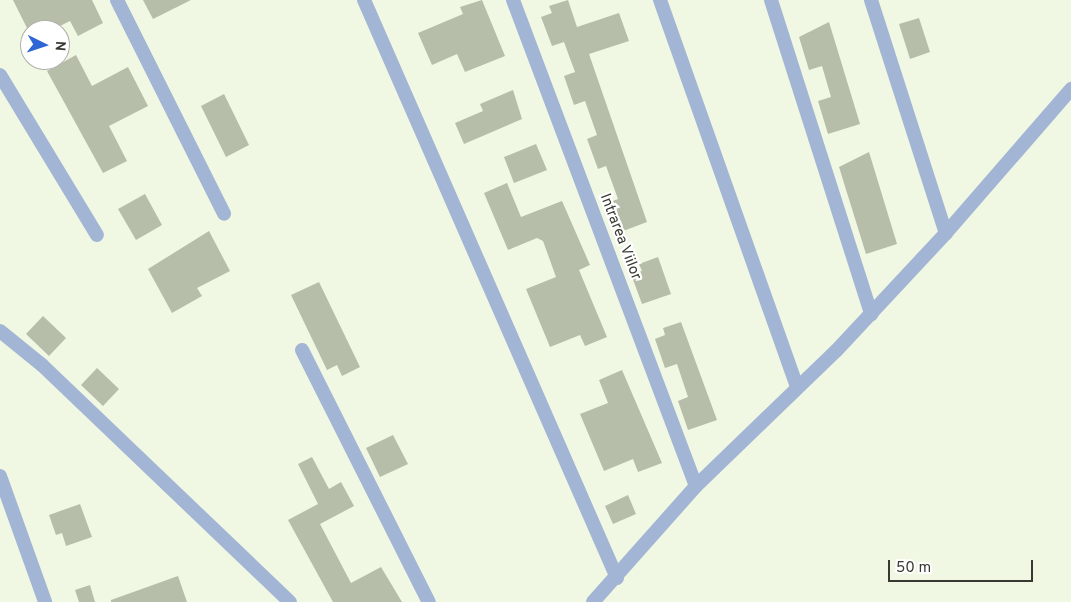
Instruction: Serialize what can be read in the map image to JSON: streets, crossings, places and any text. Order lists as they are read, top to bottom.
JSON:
{
  "streets": {
    "street": ["Intrarea Viilor"]
  },
  "scale_bar": "50 m",
  "north": "right"
}
